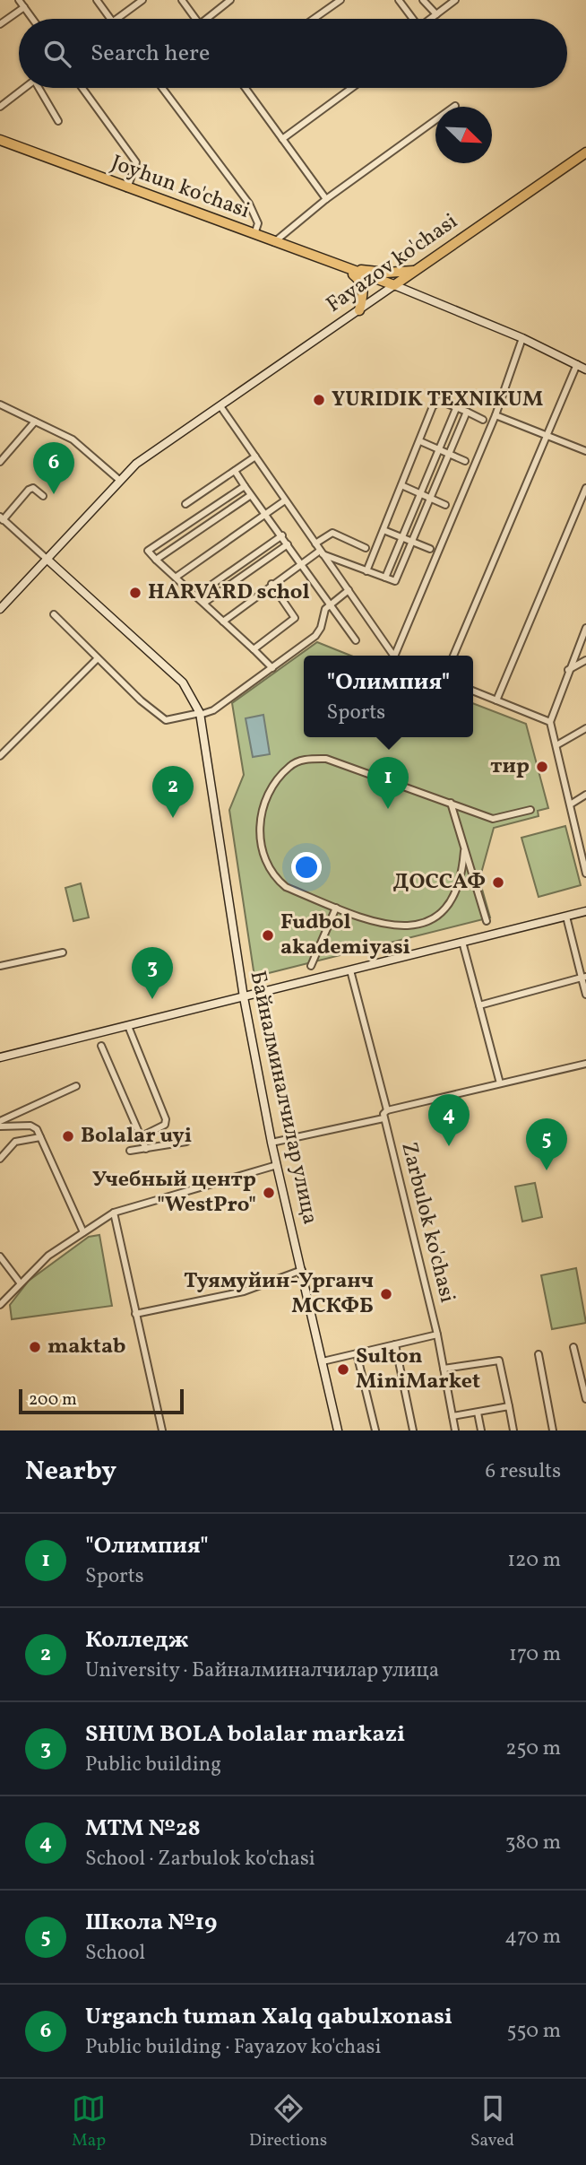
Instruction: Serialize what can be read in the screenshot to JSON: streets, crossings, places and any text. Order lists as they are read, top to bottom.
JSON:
{
  "streets": {
    "main road": ["Joyhun ko'chasi", "Fayazov ko'chasi"],
    "street": ["Байналминалчилар улица", "Zarbulok ko'chasi"]
  },
  "crossings": [
    ["Fayazov ko'chasi", "Байналминалчилар улица"],
    ["Байналминалчилар улица", "Zarbulok ko'chasi"]
  ],
  "places": [
    "YURIDIK TEXNIKUM",
    "HARVARD schol",
    "тир",
    "ДОССАФ",
    "Fudbol akademiyasi",
    "Bolalar uyi",
    "Учебный центр \"WestPro\"",
    "Туямуйин-Урганч МСКФБ",
    "maktab",
    "Sulton MiniMarket"
  ],
  "scale_bar": "200 m",
  "north": "bottom right",
  "page": {
    "search": "Search here",
    "pins": [
      "6",
      "1",
      "2",
      "3",
      "4",
      "5"
    ],
    "popup": ["\"Олимпия\"", "Sports"],
    "scale": "200 m",
    "heading": ["Nearby", "6 results"],
    "list": [
      {
        "mark": "1",
        "name": "\"Олимпия\"",
        "note": "Sports",
        "value": "120 m"
      },
      {
        "mark": "2",
        "name": "Колледж",
        "note": "University · Байналминалчилар улица",
        "value": "170 m"
      },
      {
        "mark": "3",
        "name": "SHUM BOLA bolalar markazi",
        "note": "Public building",
        "value": "250 m"
      },
      {
        "mark": "4",
        "name": "MTM №28",
        "note": "School · Zarbulok ko'chasi",
        "value": "380 m"
      },
      {
        "mark": "5",
        "name": "Школа №19",
        "note": "School",
        "value": "470 m"
      },
      {
        "mark": "6",
        "name": "Urganch tuman Xalq qabulxonasi",
        "note": "Public building · Fayazov ko'chasi",
        "value": "550 m"
      }
    ],
    "nav": ["Map", "Directions", "Saved"]
  }
}
